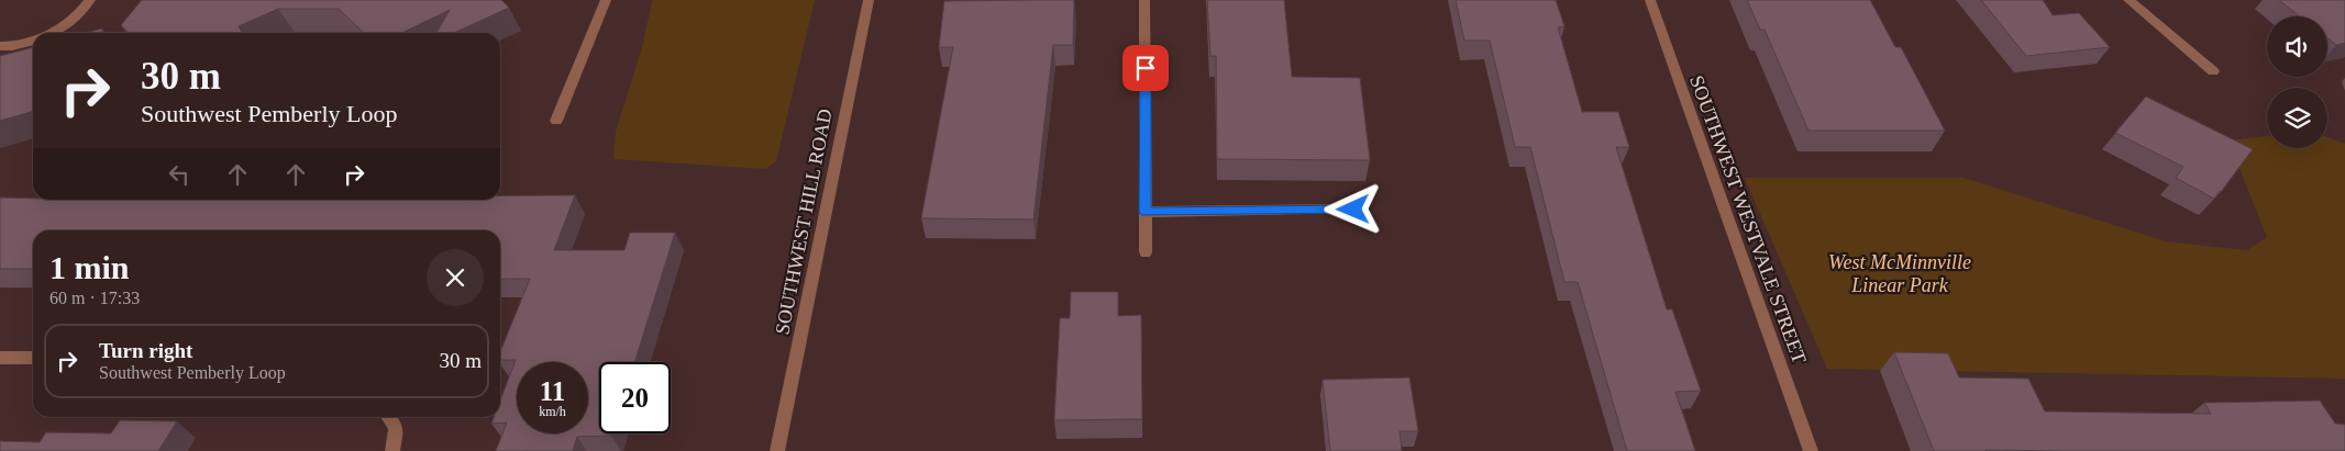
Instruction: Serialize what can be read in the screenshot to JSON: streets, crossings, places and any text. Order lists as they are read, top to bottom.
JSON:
{
  "streets": {
    "street": ["SOUTHWEST WESTVALE STREET", "SOUTHWEST HILL ROAD"]
  },
  "parks": ["West McMinnville Linear Park"],
  "page": {
    "turn": ["30 m", "Southwest Pemberly Loop"],
    "heading": ["1 min", "60 m · 17:33"],
    "list": [
      {
        "name": "Turn right",
        "note": "Southwest Pemberly Loop",
        "value": "30 m"
      }
    ],
    "speed": "11 km/h",
    "limit": "20"
  }
}
